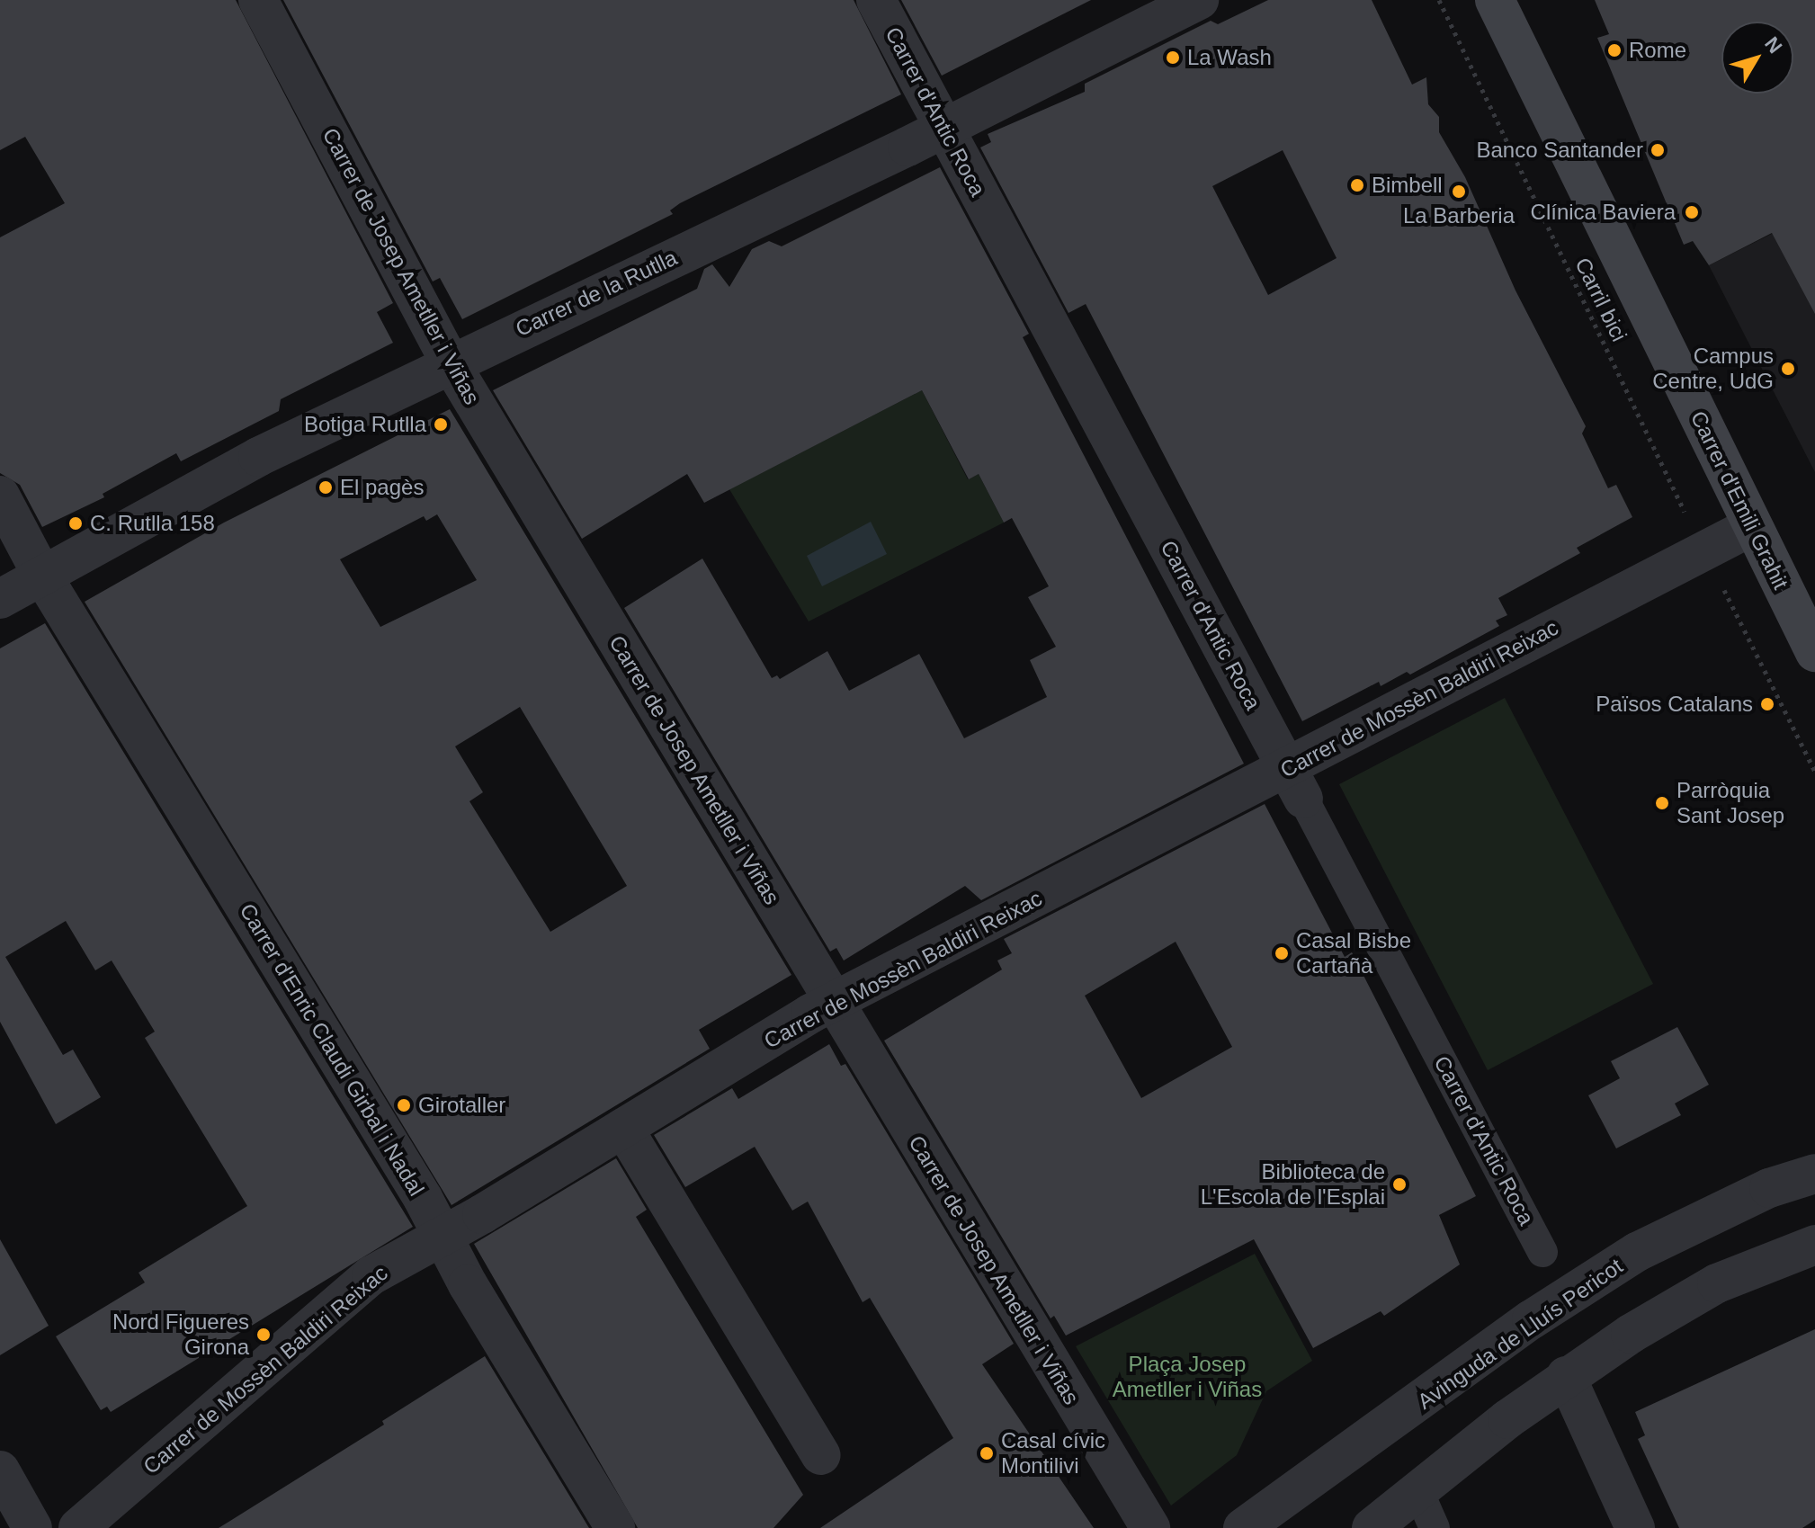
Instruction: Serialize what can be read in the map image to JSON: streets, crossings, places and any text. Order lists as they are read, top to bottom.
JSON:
{
  "streets": {
    "main road": ["Carrer d'Emili Grahit"],
    "street": [
      "Carrer d'Antic Roca",
      "Carrer de Josep Ametller i Viñas",
      "Carrer de la Rutlla",
      "Carrer de Mossèn Baldiri Reixac",
      "Carrer d'Enric Claudi Girbal i Nadal",
      "Avinguda de Lluís Pericot"
    ],
    "path": ["Carril bici"]
  },
  "crossings": [
    ["Carrer d'Antic Roca", "Carrer de la Rutlla"],
    ["Carrer d'Antic Roca", "Carrer de Mossèn Baldiri Reixac"],
    ["Carrer de Josep Ametller i Viñas", "Carrer de la Rutlla"],
    ["Carrer de Josep Ametller i Viñas", "Carrer de Mossèn Baldiri Reixac"],
    ["Carrer de la Rutlla", "Carrer d'Enric Claudi Girbal i Nadal"],
    ["Carril bici", "Carrer de Mossèn Baldiri Reixac"],
    ["Carrer d'Emili Grahit", "Carrer de Mossèn Baldiri Reixac"],
    ["Carrer de Mossèn Baldiri Reixac", "Carrer d'Enric Claudi Girbal i Nadal"]
  ],
  "parks": ["Plaça Josep Ametller i Viñas"],
  "places": [
    "Rome",
    "La Wash",
    "Banco Santander",
    "Bimbell",
    "La Barberia",
    "Clínica Baviera",
    "Campus Centre, UdG",
    "Botiga Rutlla",
    "El pagès",
    "C. Rutlla 158",
    "Països Catalans",
    "Parròquia Sant Josep",
    "Casal Bisbe Cartañà",
    "Girotaller",
    "Biblioteca de L'Escola de l'Esplai",
    "Nord Figueres Girona",
    "Casal cívic Montilivi"
  ],
  "north": "top right"
}
